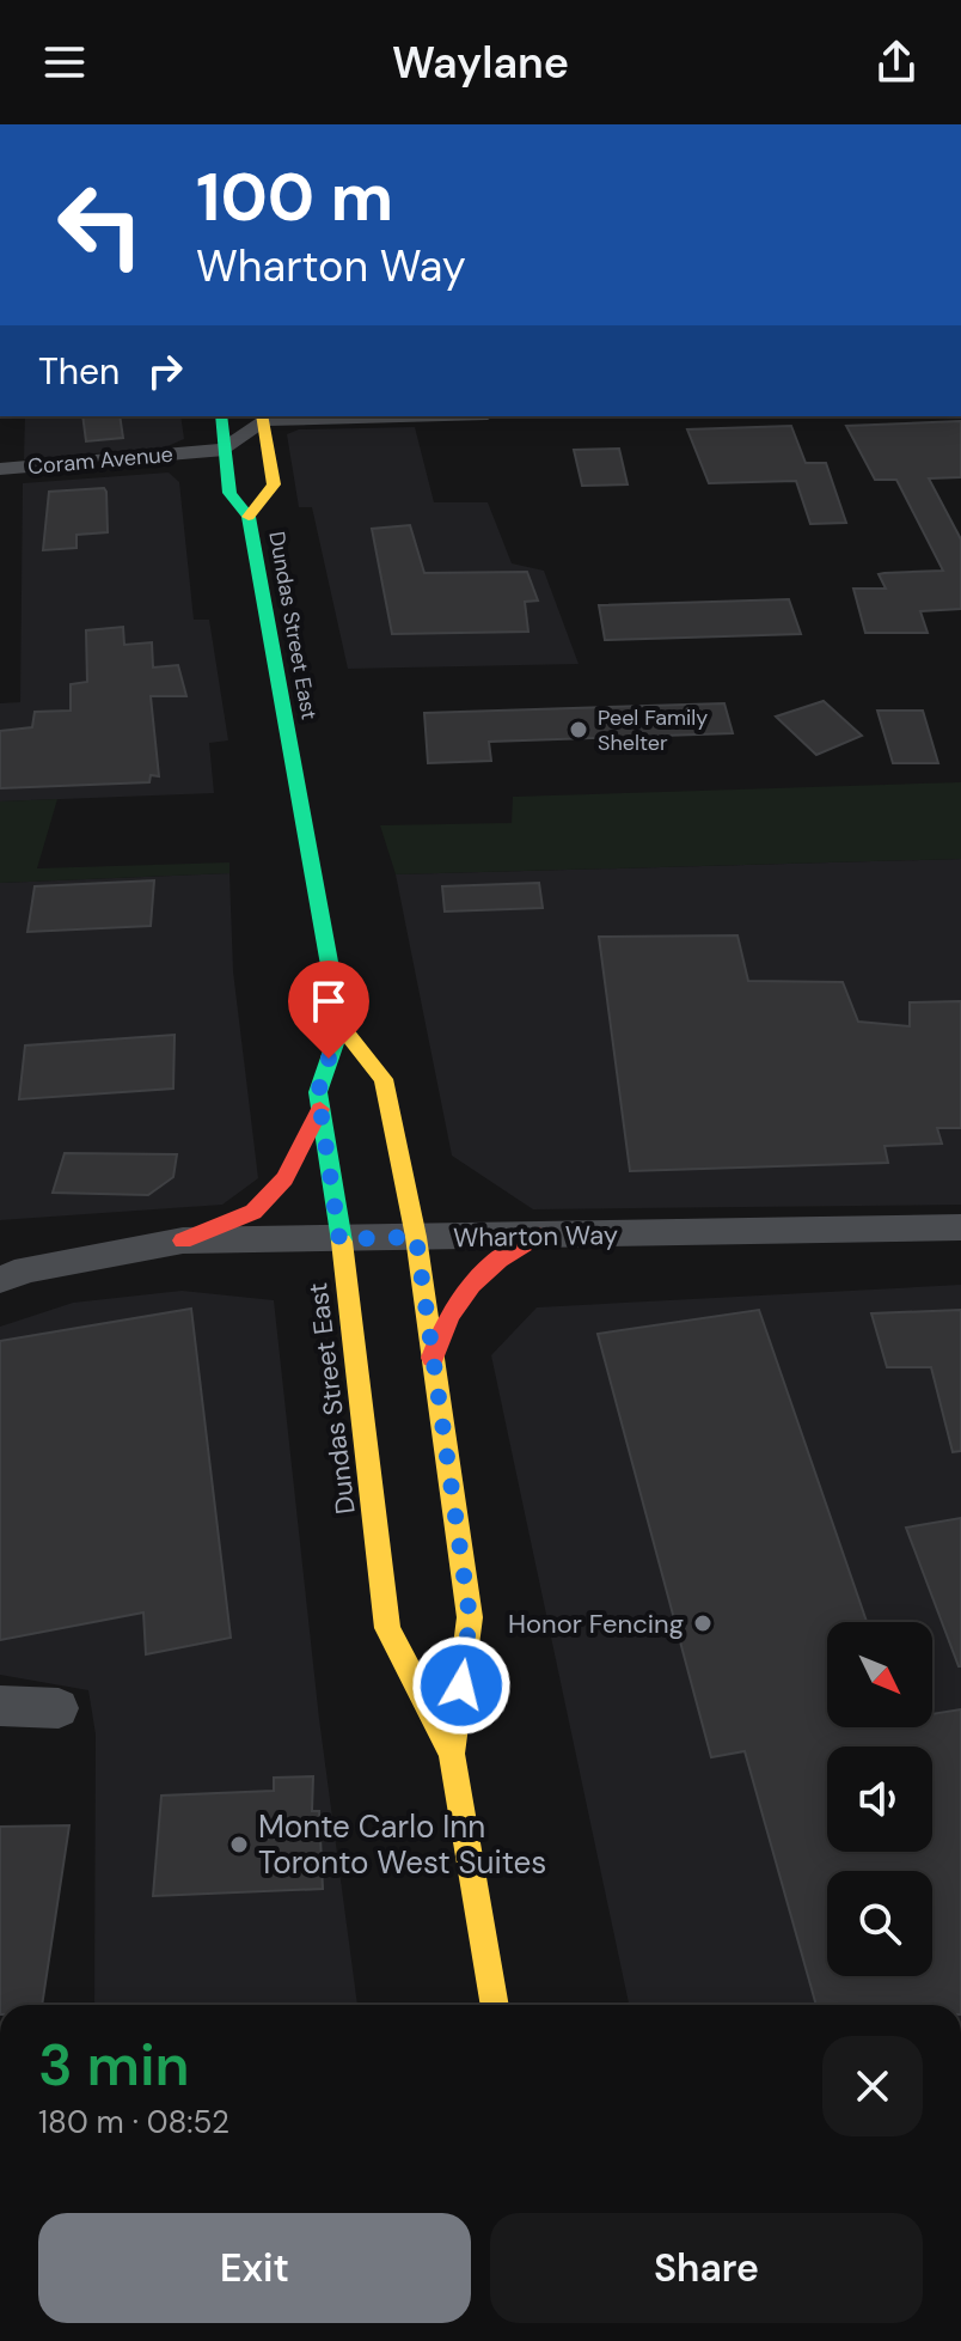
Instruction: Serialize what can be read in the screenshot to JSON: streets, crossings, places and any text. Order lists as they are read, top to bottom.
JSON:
{
  "streets": {
    "main road": ["Dundas Street East"],
    "street": ["Coram Avenue", "Wharton Way"]
  },
  "crossings": [
    ["Coram Avenue", "Dundas Street East"],
    ["Dundas Street East", "Wharton Way"]
  ],
  "places": ["Peel Family Shelter", "Honor Fencing", "Monte Carlo Inn Toronto West Suites"],
  "north": "bottom right",
  "page": {
    "header": "Waylane",
    "turn": ["100 m", "Wharton Way"],
    "then": "Then",
    "heading": ["3 min", "180 m · 08:52"],
    "buttons": ["Exit", "Share"]
  }
}
